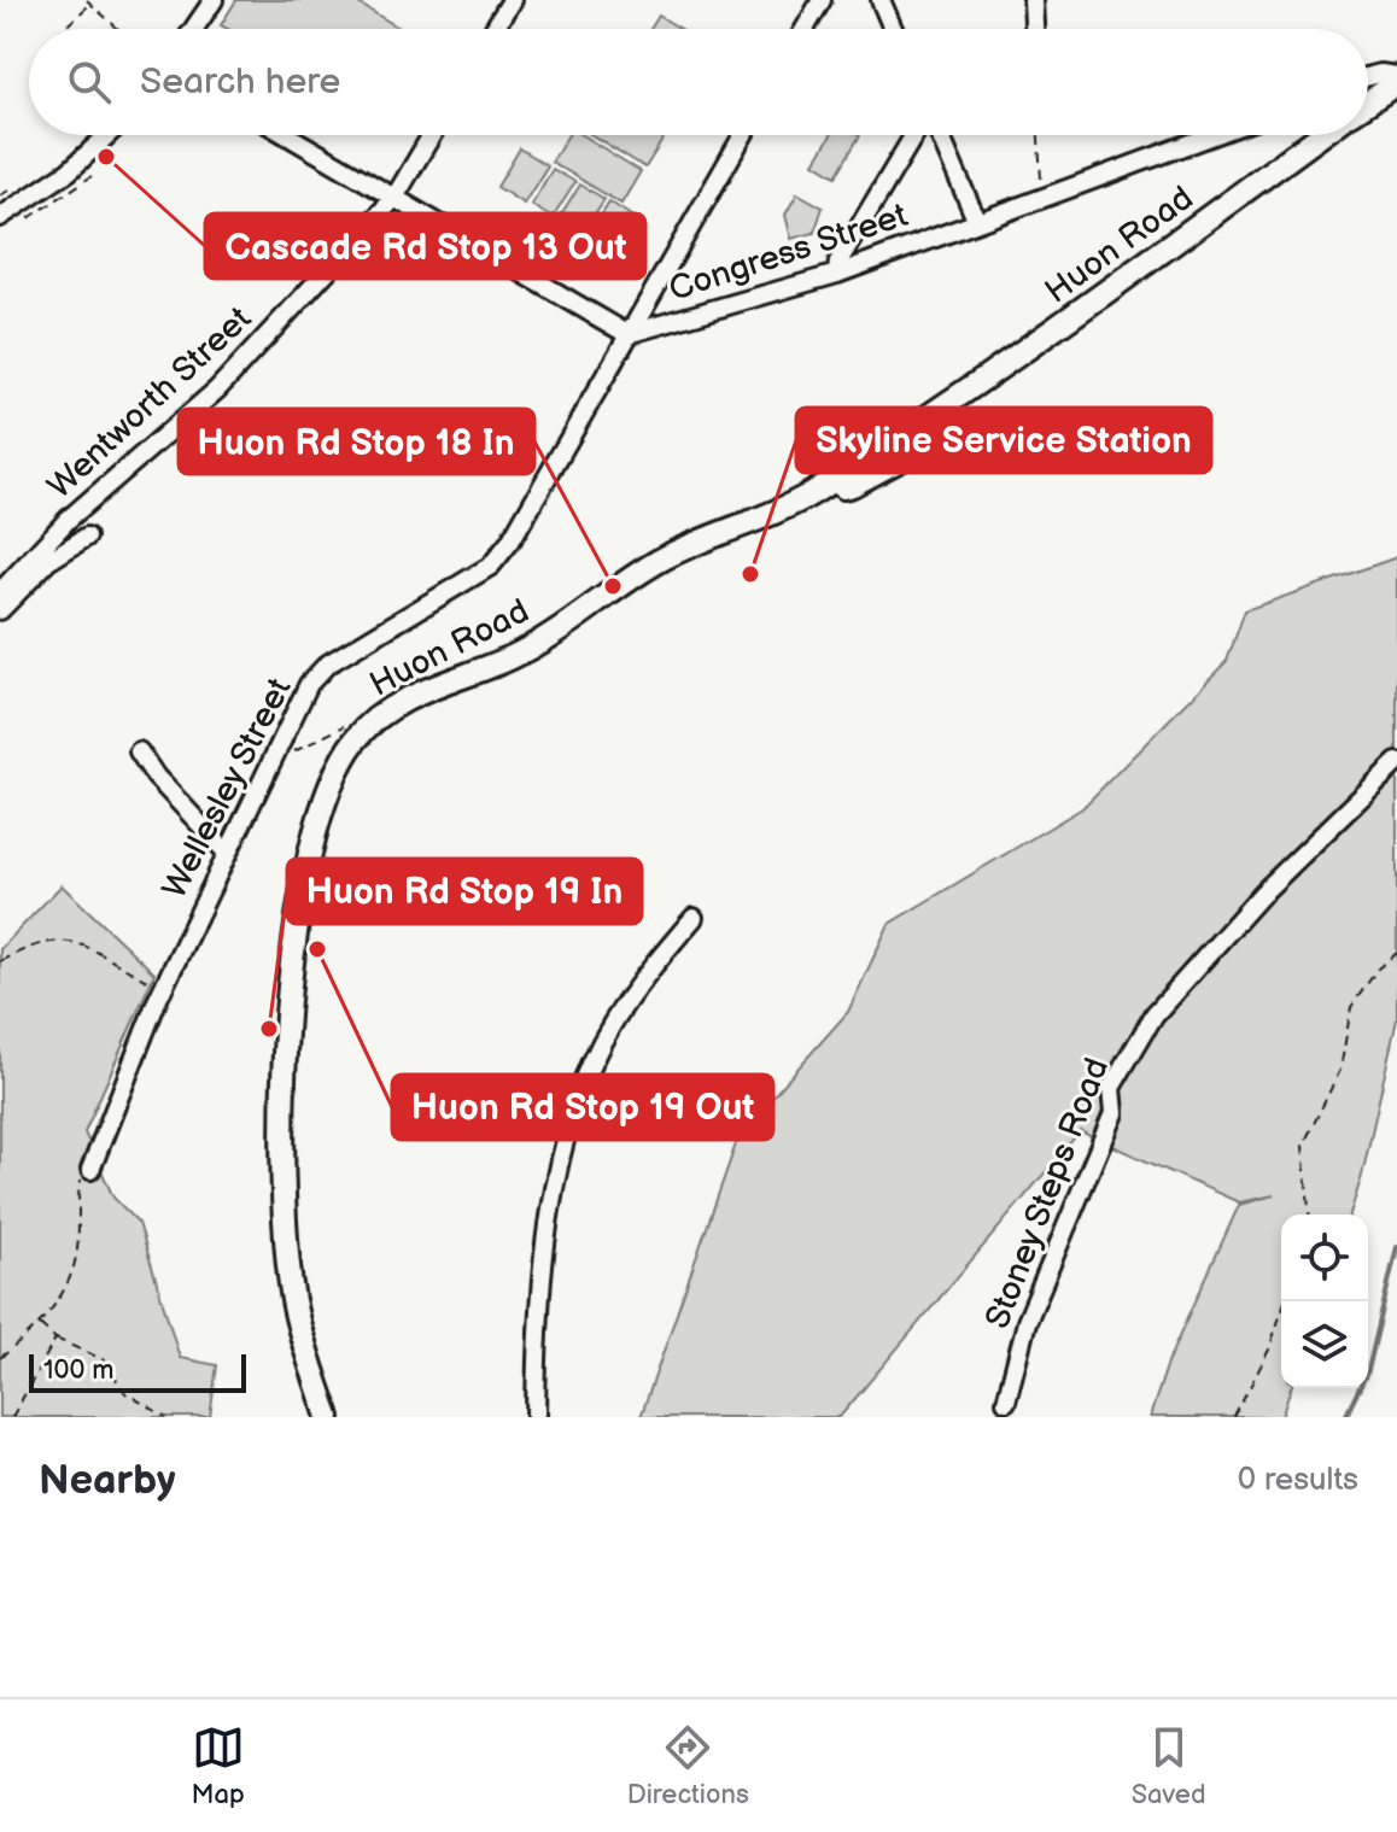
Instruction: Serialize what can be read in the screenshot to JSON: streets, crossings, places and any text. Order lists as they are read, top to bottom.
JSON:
{
  "streets": {
    "main road": ["Huon Road"],
    "street": [
      "Congress Street",
      "Wentworth Street",
      "Wellesley Street",
      "Stoney Steps Road"
    ]
  },
  "crossings": [
    ["Congress Street", "Wellesley Street"]
  ],
  "places": [
    "Cascade Rd Stop 13 Out",
    "Skyline Service Station",
    "Huon Rd Stop 18 In",
    "Huon Rd Stop 19 Out",
    "Huon Rd Stop 19 In"
  ],
  "scale_bar": "100 m",
  "page": {
    "search": "Search here",
    "scale": "100 m",
    "heading": ["Nearby", "0 results"],
    "nav": ["Map", "Directions", "Saved"]
  }
}
